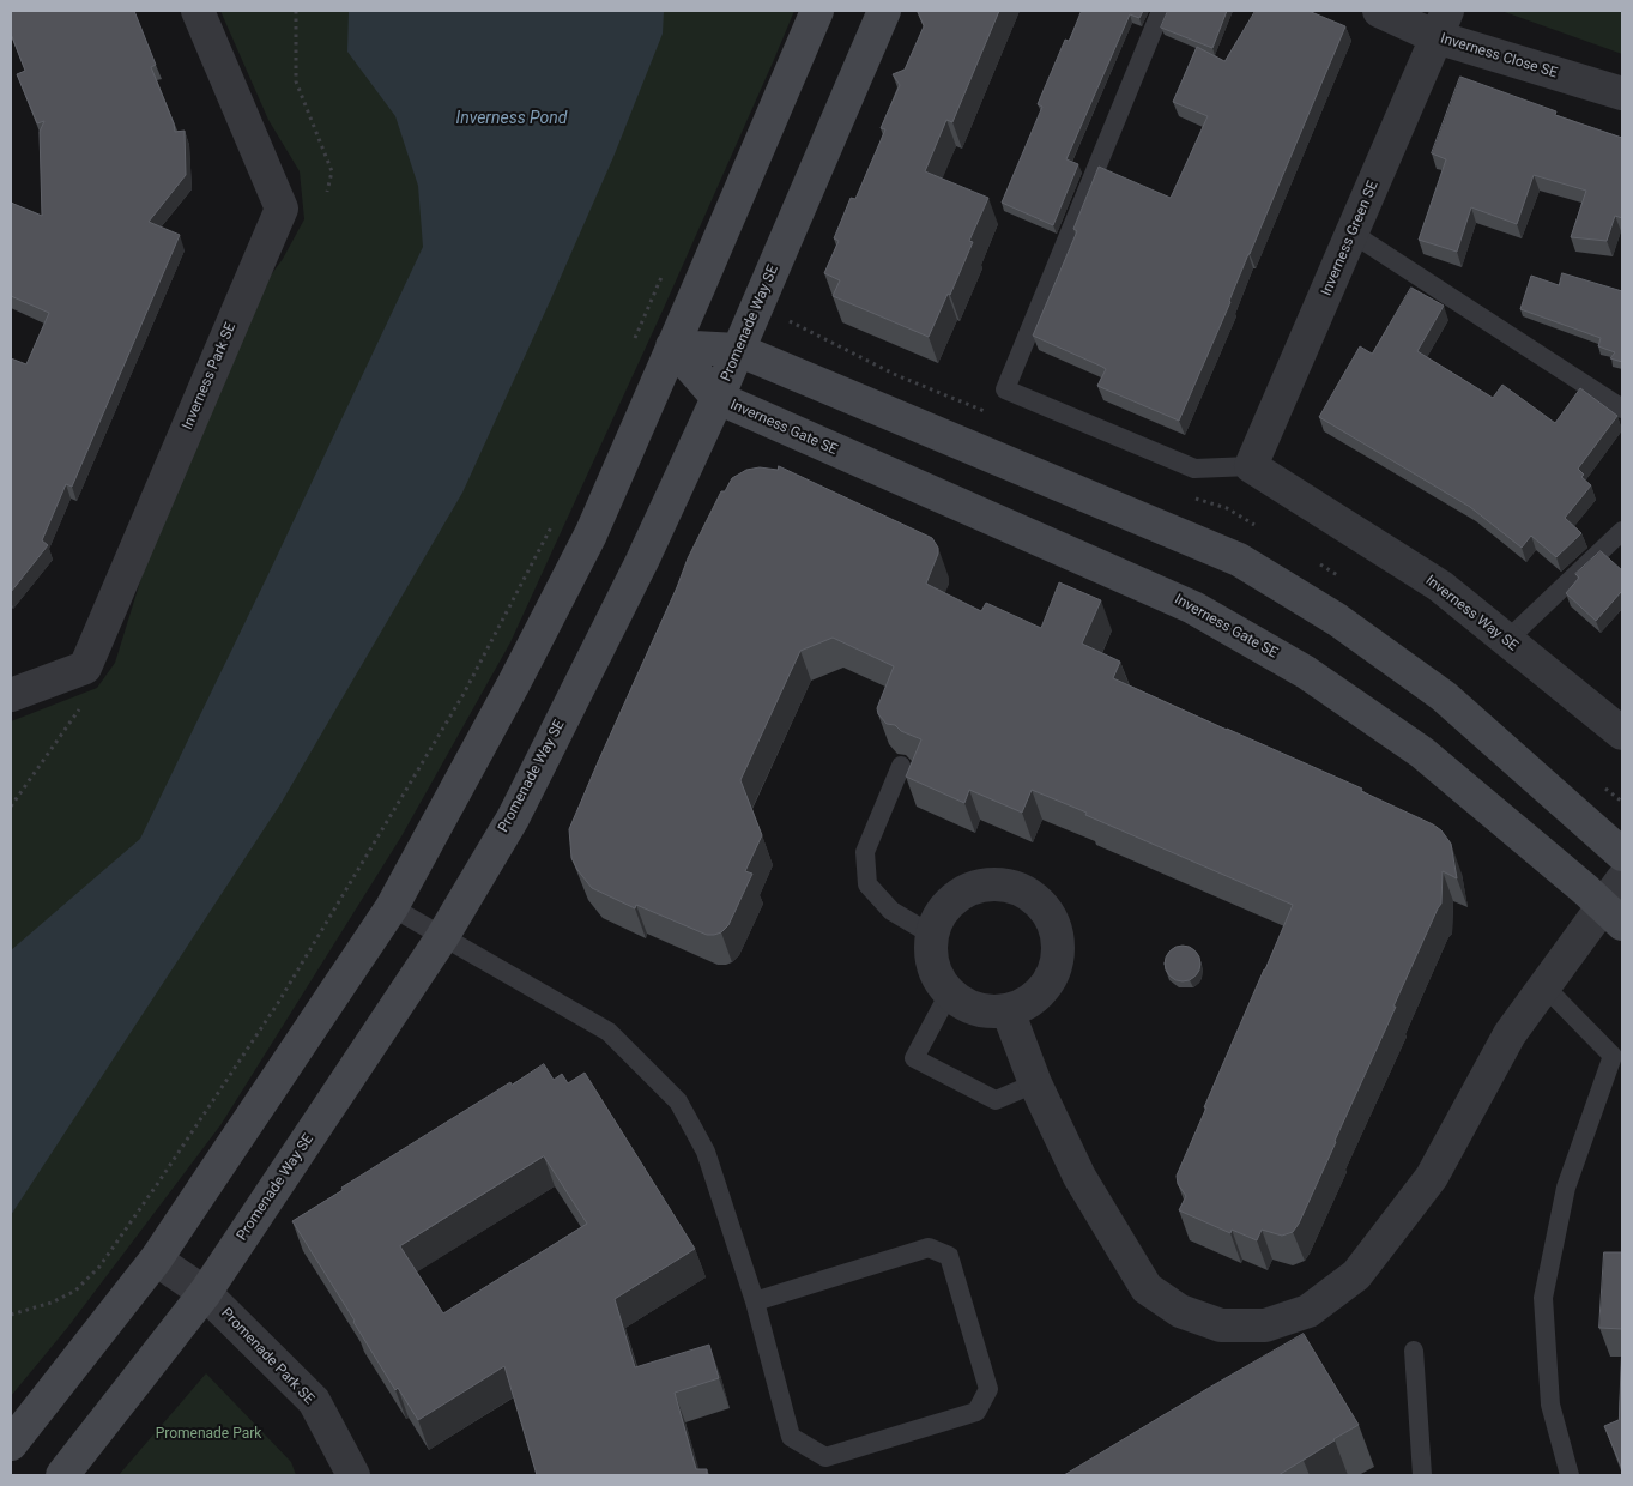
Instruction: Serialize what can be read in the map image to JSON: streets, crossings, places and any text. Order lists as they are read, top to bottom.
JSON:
{
  "streets": {
    "street": [
      "Inverness Close SE",
      "Inverness Green SE",
      "Promenade Way SE",
      "Inverness Park SE",
      "Inverness Gate SE",
      "Inverness Way SE",
      "Promenade Park SE"
    ]
  },
  "crossings": [
    ["Inverness Close SE", "Inverness Green SE"],
    ["Inverness Green SE", "Inverness Way SE"],
    ["Promenade Way SE", "Inverness Gate SE"],
    ["Promenade Way SE", "Promenade Park SE"]
  ],
  "water": ["Inverness Pond"],
  "parks": ["Promenade Park"]
}
